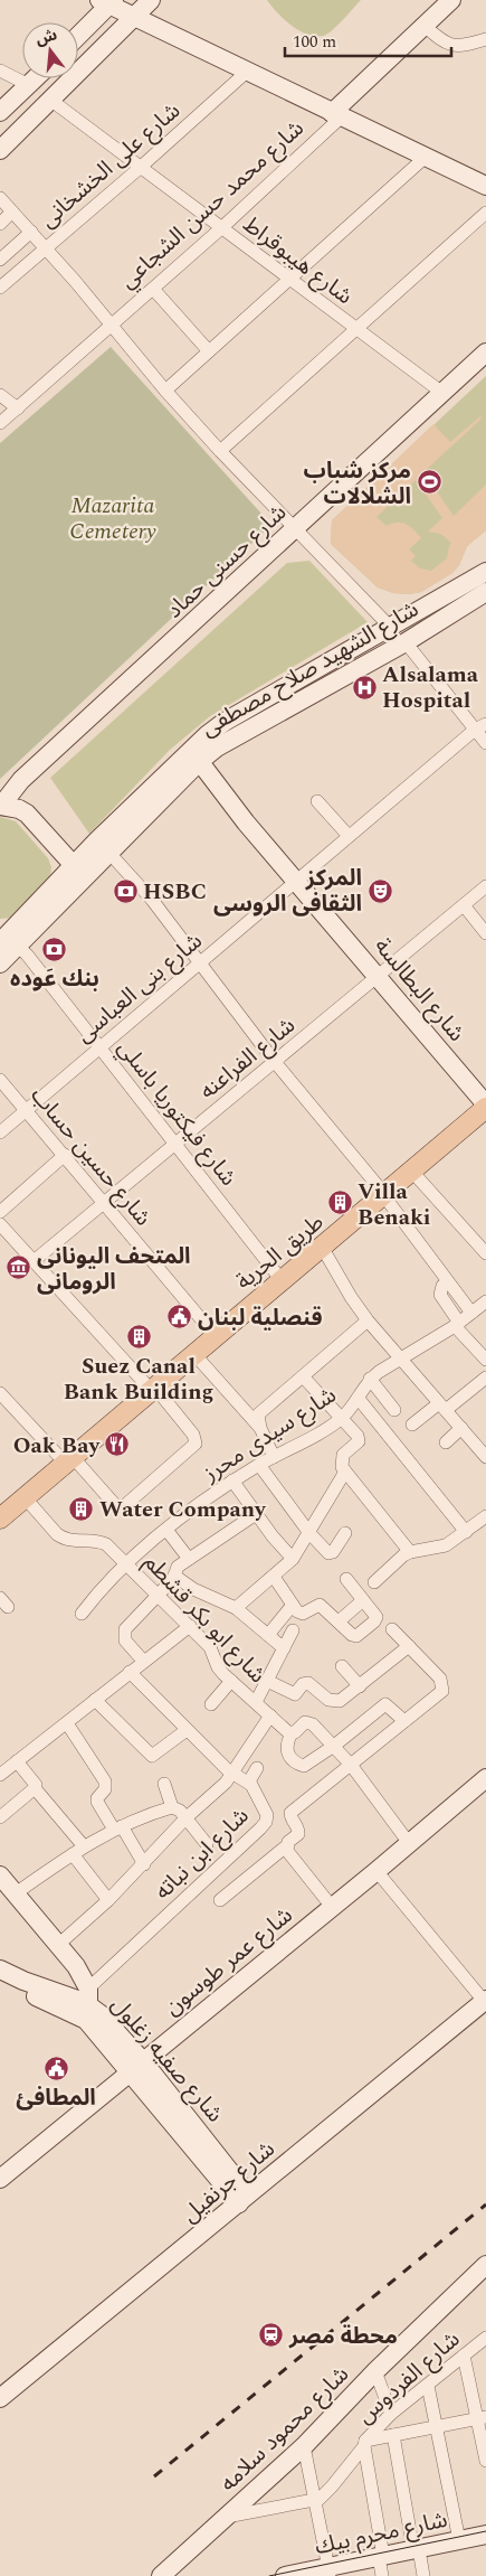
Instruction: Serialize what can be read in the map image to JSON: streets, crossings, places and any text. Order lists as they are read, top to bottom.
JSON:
{
  "streets": {
    "main road": [
      "شارع محمد حسن الشجاعي",
      "شارع حسنى حماد",
      "شارع الشهيد صلاح مصطفى",
      "شارع البطالسة",
      "طريق الحرية",
      "شارع عمر طوسون",
      "شارع صفيه زغلول",
      "شارع جرنفيل",
      "شارع محمود سلامه",
      "شارع محرم بيك"
    ],
    "street": [
      "شارع على الخشخانى",
      "شارع هيبوقراط",
      "شارع بنى العباسى",
      "شارع الفراعنه",
      "شارع فيكتوريا باسلي",
      "شارع حسين حساب",
      "شارع سيدى محرز",
      "شارع ابو بكر قشطم",
      "شارع ابن نباته",
      "شارع الفردوس"
    ]
  },
  "crossings": [
    ["شارع على الخشخانى", "شارع هيبوقراط"],
    ["شارع محمد حسن الشجاعي", "شارع هيبوقراط"],
    ["شارع هيبوقراط", "شارع حسنى حماد"],
    ["شارع الشهيد صلاح مصطفى", "شارع البطالسة"],
    ["شارع الشهيد صلاح مصطفى", "شارع فيكتوريا باسلي"],
    ["شارع بنى العباسى", "شارع البطالسة"],
    ["شارع بنى العباسى", "شارع فيكتوريا باسلي"],
    ["شارع بنى العباسى", "شارع حسين حساب"],
    ["شارع البطالسة", "شارع الفراعنه"],
    ["شارع البطالسة", "طريق الحرية"],
    ["شارع الفراعنه", "شارع فيكتوريا باسلي"],
    ["شارع الفراعنه", "شارع حسين حساب"],
    ["شارع فيكتوريا باسلي", "طريق الحرية"],
    ["شارع حسين حساب", "طريق الحرية"],
    ["طريق الحرية", "شارع ابو بكر قشطم"],
    ["شارع سيدى محرز", "شارع ابو بكر قشطم"],
    ["شارع ابن نباته", "شارع صفيه زغلول"],
    ["شارع عمر طوسون", "شارع صفيه زغلول"],
    ["شارع صفيه زغلول", "شارع جرنفيل"]
  ],
  "parks": ["Mazarita Cemetery"],
  "places": {
    "sports": ["مركز شباب الشلالات"],
    "hospital": ["Alsalama Hospital"],
    "bank": ["HSBC", "بنك عَوده"],
    "theatre": ["المركز الثقافى الروسى"],
    "building": ["Villa Benaki", "Suez Canal Bank Building", "Water Company"],
    "museum": ["المتحف اليونانى الرومانى"],
    "public building": ["قنصلية لبنان", "المطافئ"],
    "restaurant": ["Oak Bay"],
    "station": ["محطة مصر"]
  },
  "scale_bar": "100 m",
  "north": "top"
}
